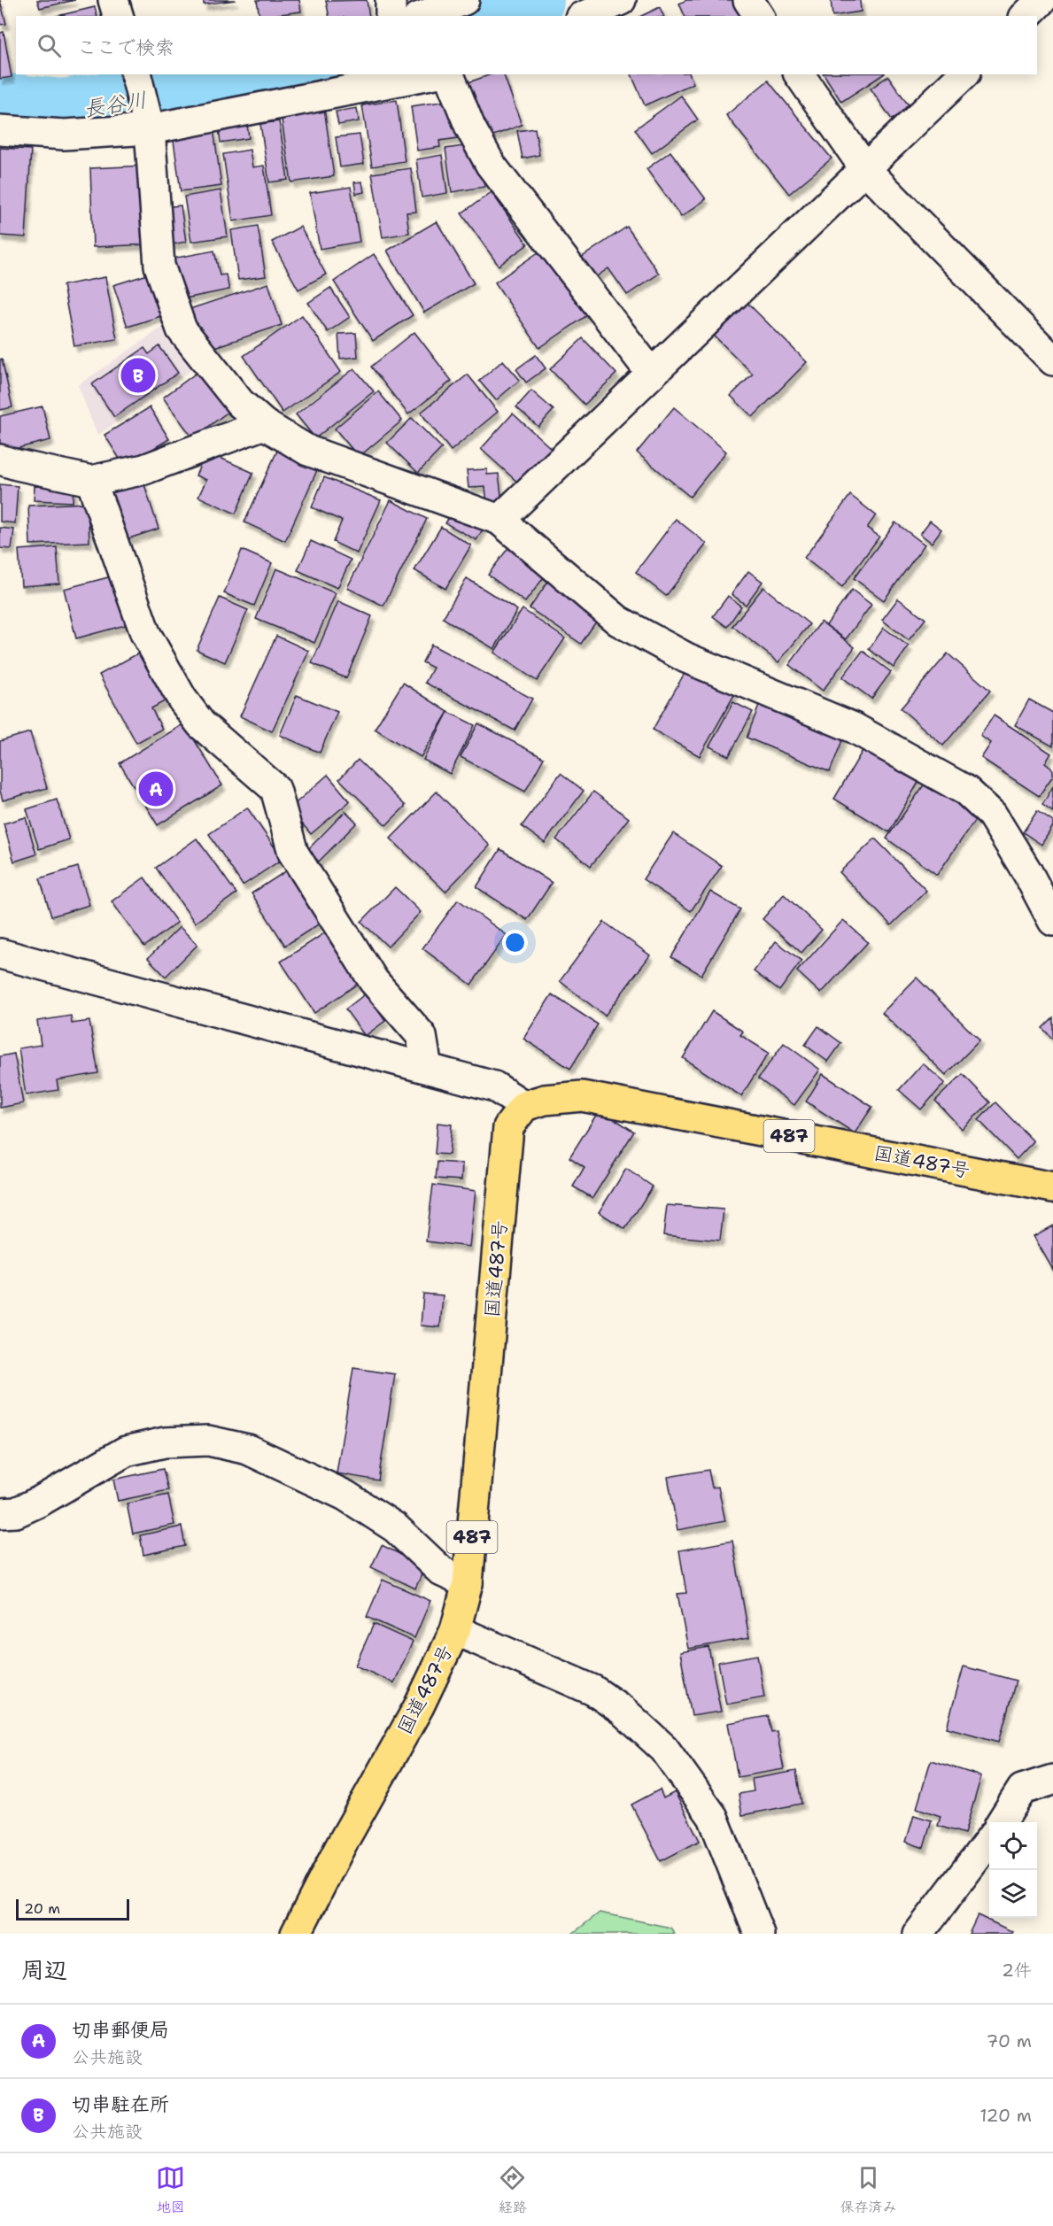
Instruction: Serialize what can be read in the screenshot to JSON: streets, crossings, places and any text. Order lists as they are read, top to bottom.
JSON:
{
  "streets": {
    "highway": ["487", "国道487号"]
  },
  "water": ["長谷川"],
  "scale_bar": "20 m",
  "page": {
    "search": "ここで検索",
    "pins": ["B", "A"],
    "scale": "20 m",
    "heading": ["周辺", "2件"],
    "list": [
      {
        "mark": "A",
        "name": "切串郵便局",
        "note": "公共施設",
        "value": "70 m"
      },
      {
        "mark": "B",
        "name": "切串駐在所",
        "note": "公共施設",
        "value": "120 m"
      }
    ],
    "nav": ["地図", "経路", "保存済み"]
  }
}
